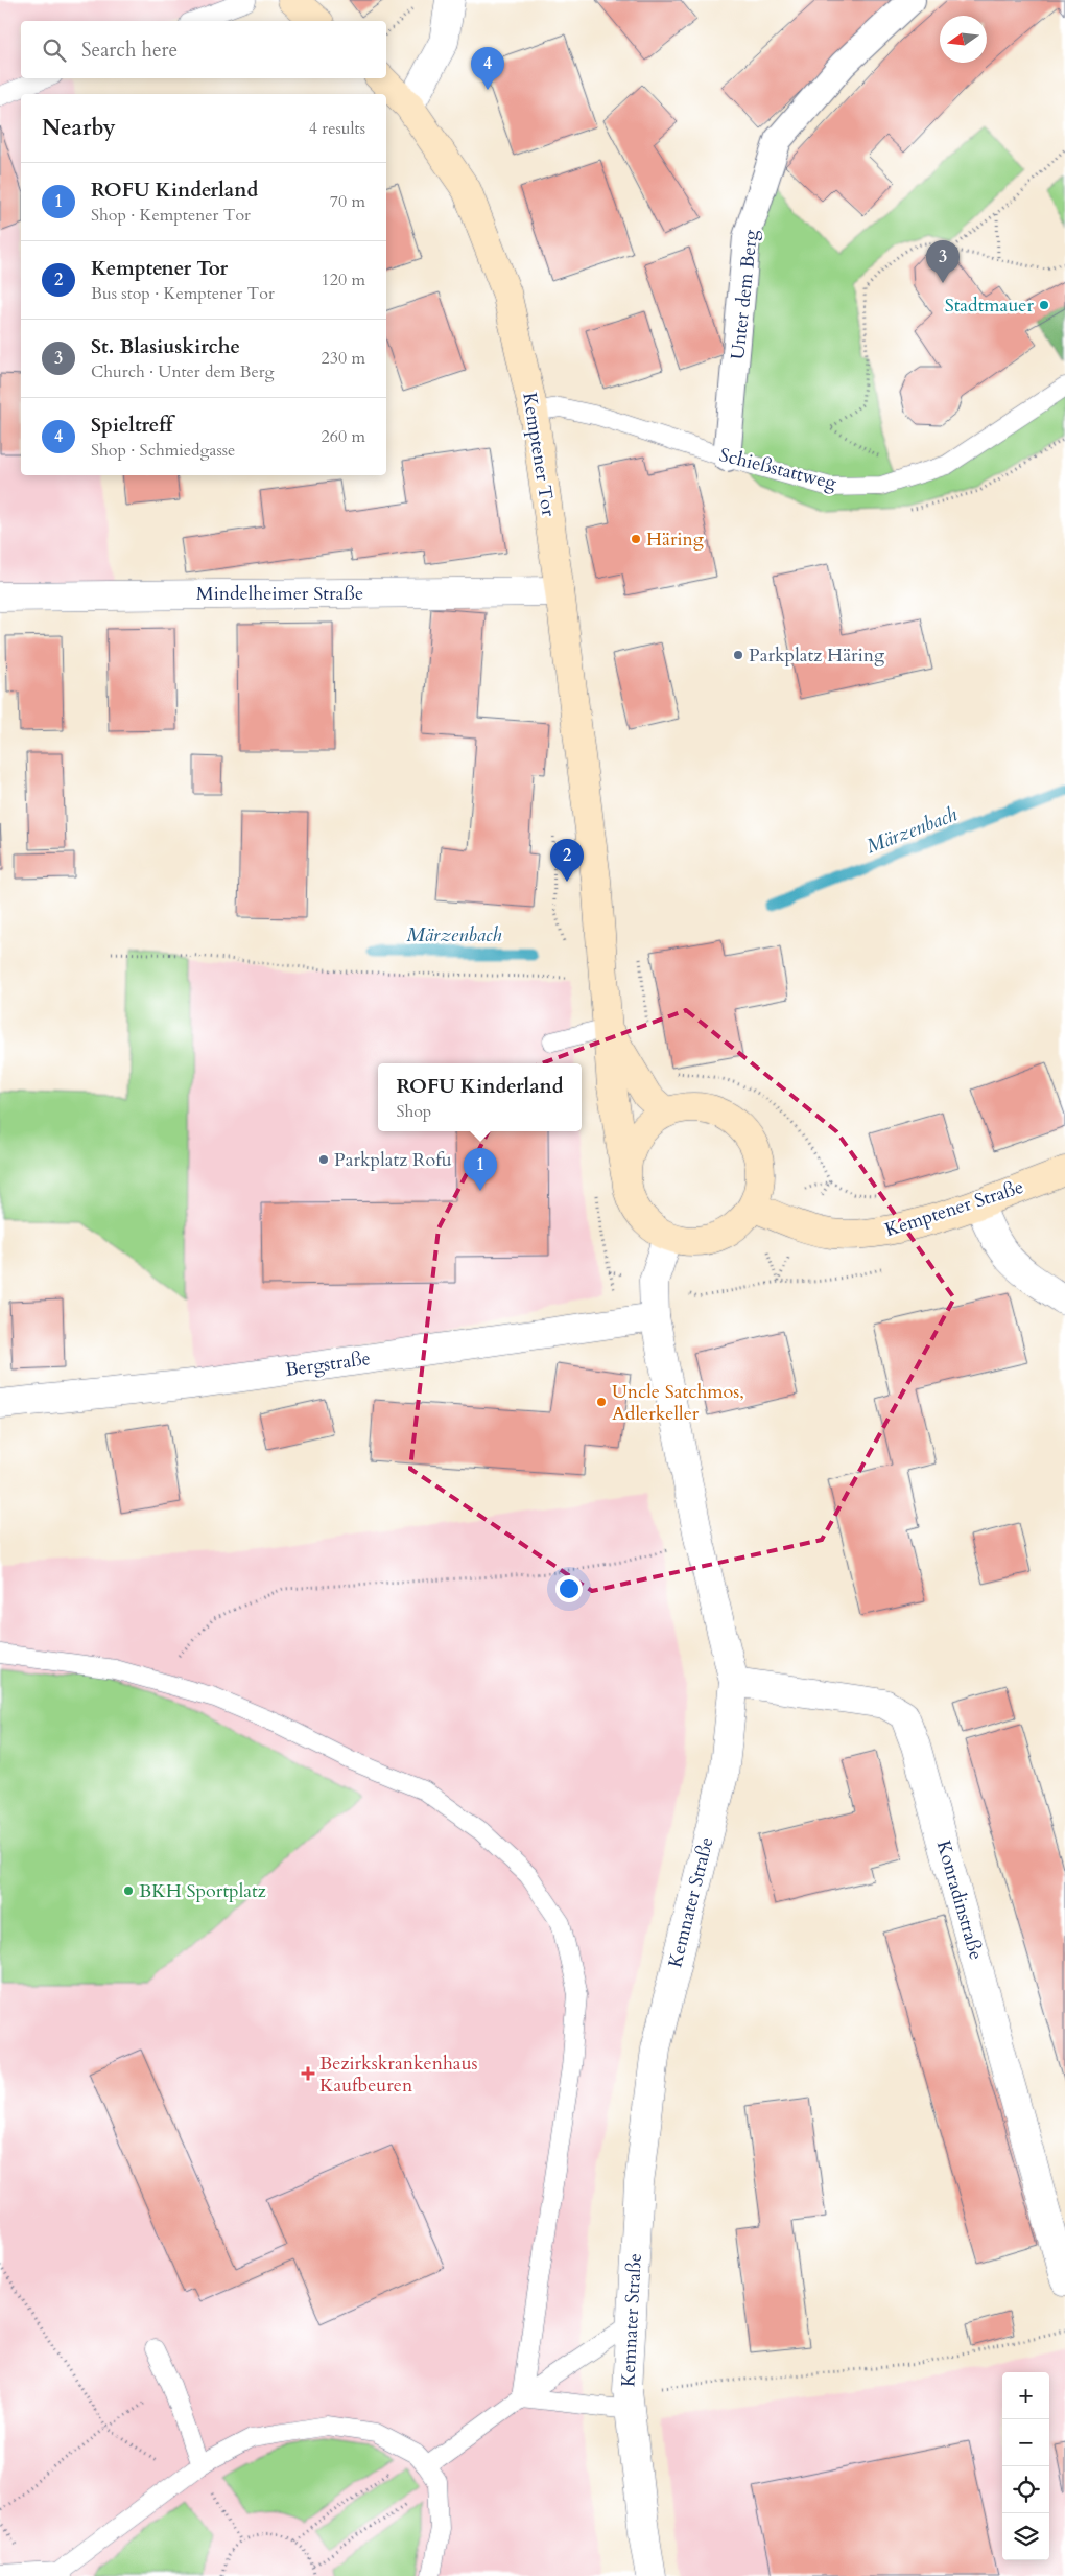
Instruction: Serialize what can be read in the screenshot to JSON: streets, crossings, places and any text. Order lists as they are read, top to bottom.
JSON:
{
  "streets": {
    "main road": ["Kemptener Tor", "Kemptener Straße"],
    "street": [
      "Unter dem Berg",
      "Mindelheimer Straße",
      "Bergstraße",
      "Konradinstraße",
      "Kemnater Straße"
    ],
    "lane": ["Schießstattweg"]
  },
  "crossings": [
    ["Unter dem Berg", "Schießstattweg"],
    ["Kemptener Tor", "Schießstattweg"],
    ["Kemptener Tor", "Mindelheimer Straße"],
    ["Kemptener Tor", "Kemptener Straße"],
    ["Kemptener Tor", "Kemnater Straße"],
    ["Kemptener Straße", "Kemnater Straße"],
    ["Bergstraße", "Kemnater Straße"],
    ["Konradinstraße", "Kemnater Straße"]
  ],
  "water": ["Märzenbach"],
  "places": {
    "other": [
      "Stadtmauer",
      "Häring",
      "Parkplatz Häring",
      "Parkplatz Rofu",
      "Uncle Satchmos, Adlerkeller",
      "BKH Sportplatz"
    ],
    "health": ["Bezirkskrankenhaus Kaufbeuren"]
  },
  "north": "left",
  "page": {
    "search": "Search here",
    "pins": [
      "4",
      "3",
      "2",
      "1"
    ],
    "heading": ["Nearby", "4 results"],
    "list": [
      {
        "mark": "1",
        "name": "ROFU Kinderland",
        "note": "Shop · Kemptener Tor",
        "value": "70 m"
      },
      {
        "mark": "2",
        "name": "Kemptener Tor",
        "note": "Bus stop · Kemptener Tor",
        "value": "120 m"
      },
      {
        "mark": "3",
        "name": "St. Blasiuskirche",
        "note": "Church · Unter dem Berg",
        "value": "230 m"
      },
      {
        "mark": "4",
        "name": "Spieltreff",
        "note": "Shop · Schmiedgasse",
        "value": "260 m"
      }
    ],
    "popup": ["ROFU Kinderland", "Shop"],
    "map_buttons": ["+", "−"]
  }
}
